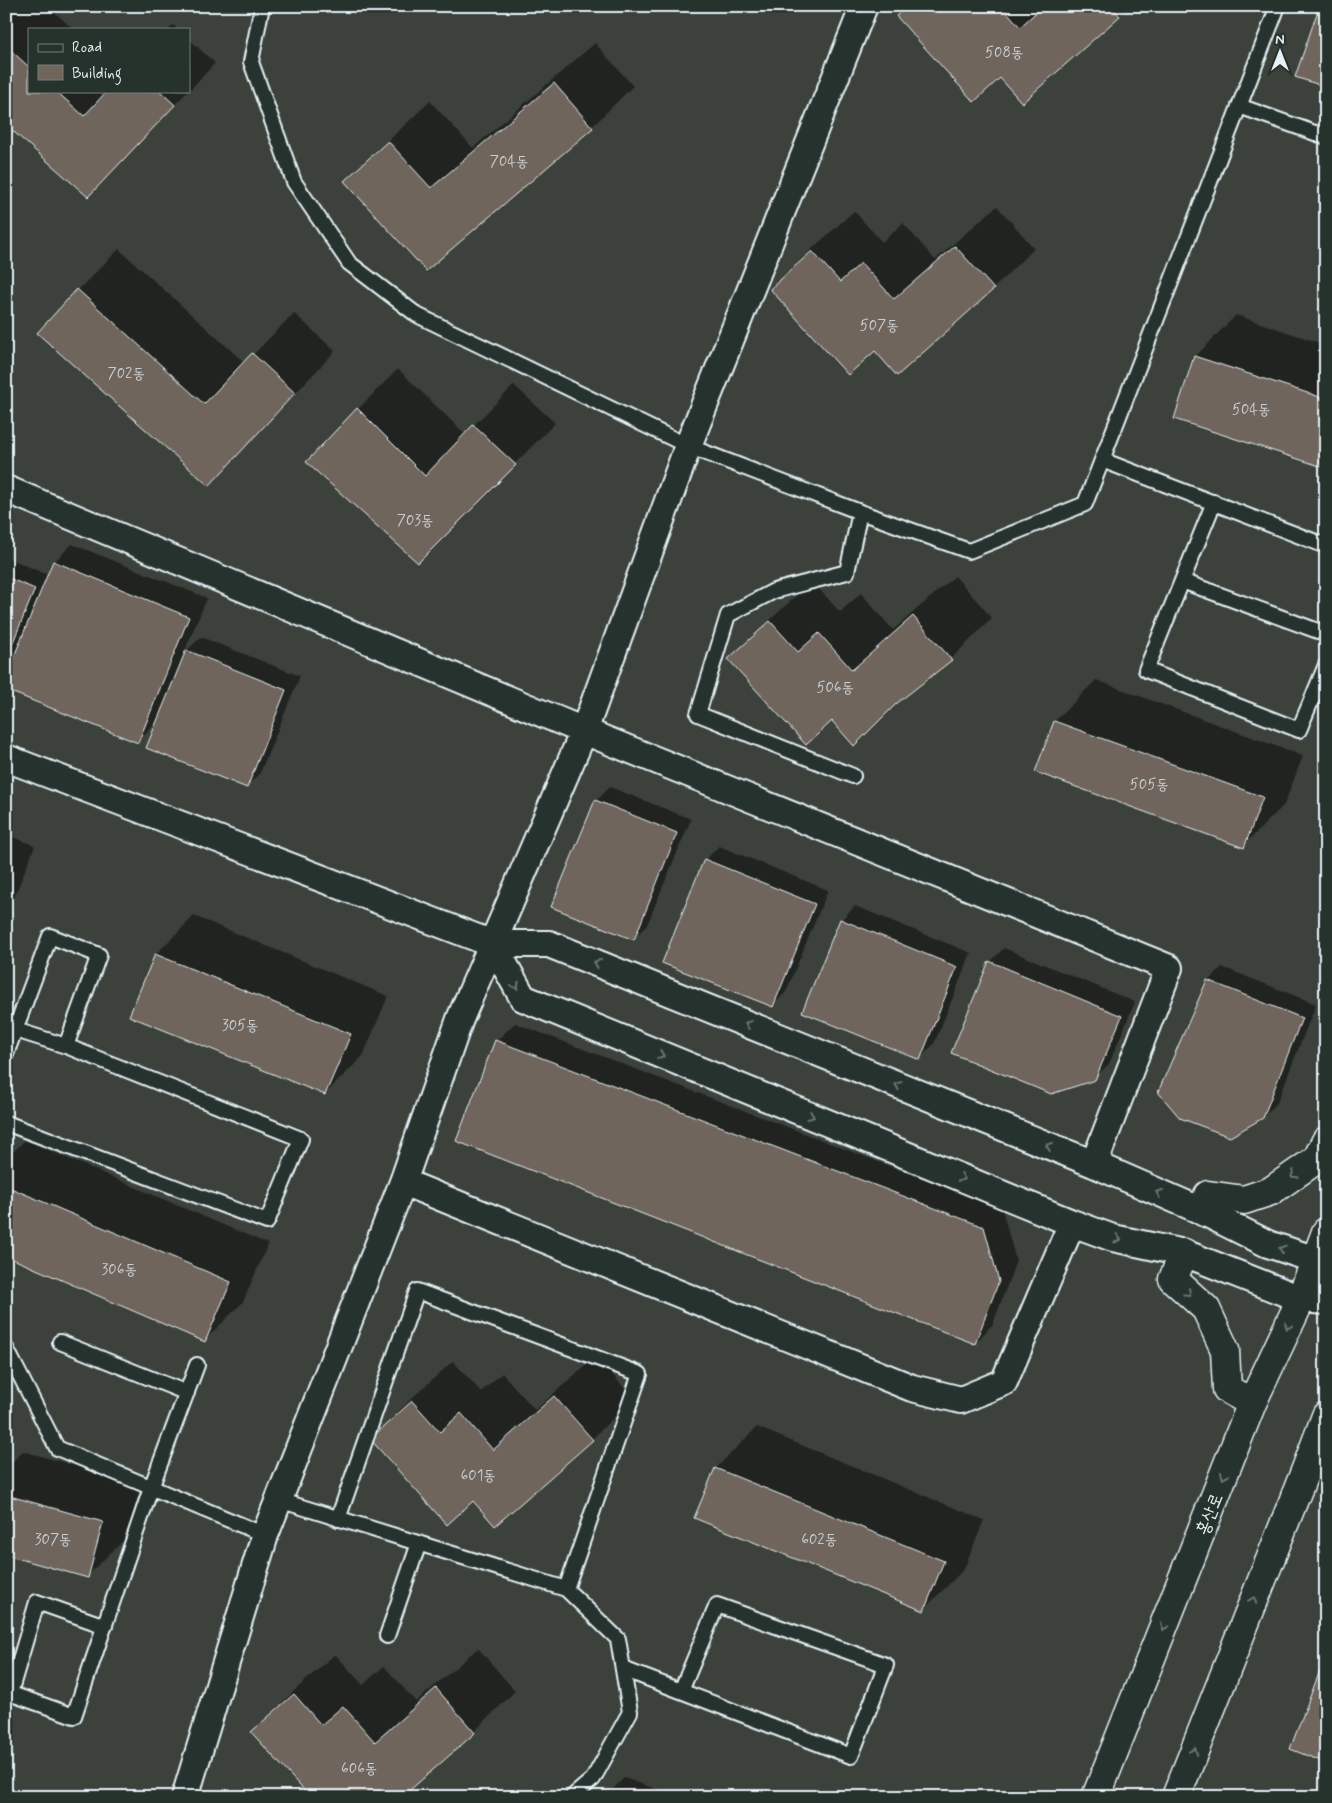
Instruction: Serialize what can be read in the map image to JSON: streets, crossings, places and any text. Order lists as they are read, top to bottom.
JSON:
{
  "streets": {
    "street": ["홍산로"]
  },
  "house_numbers": [
    "508동",
    "704동",
    "507동",
    "702동",
    "504동",
    "703동",
    "506동",
    "505동",
    "305동",
    "306동",
    "601동",
    "307동",
    "602동",
    "606동"
  ],
  "legend": ["Road", "Building"],
  "north": "top"
}
